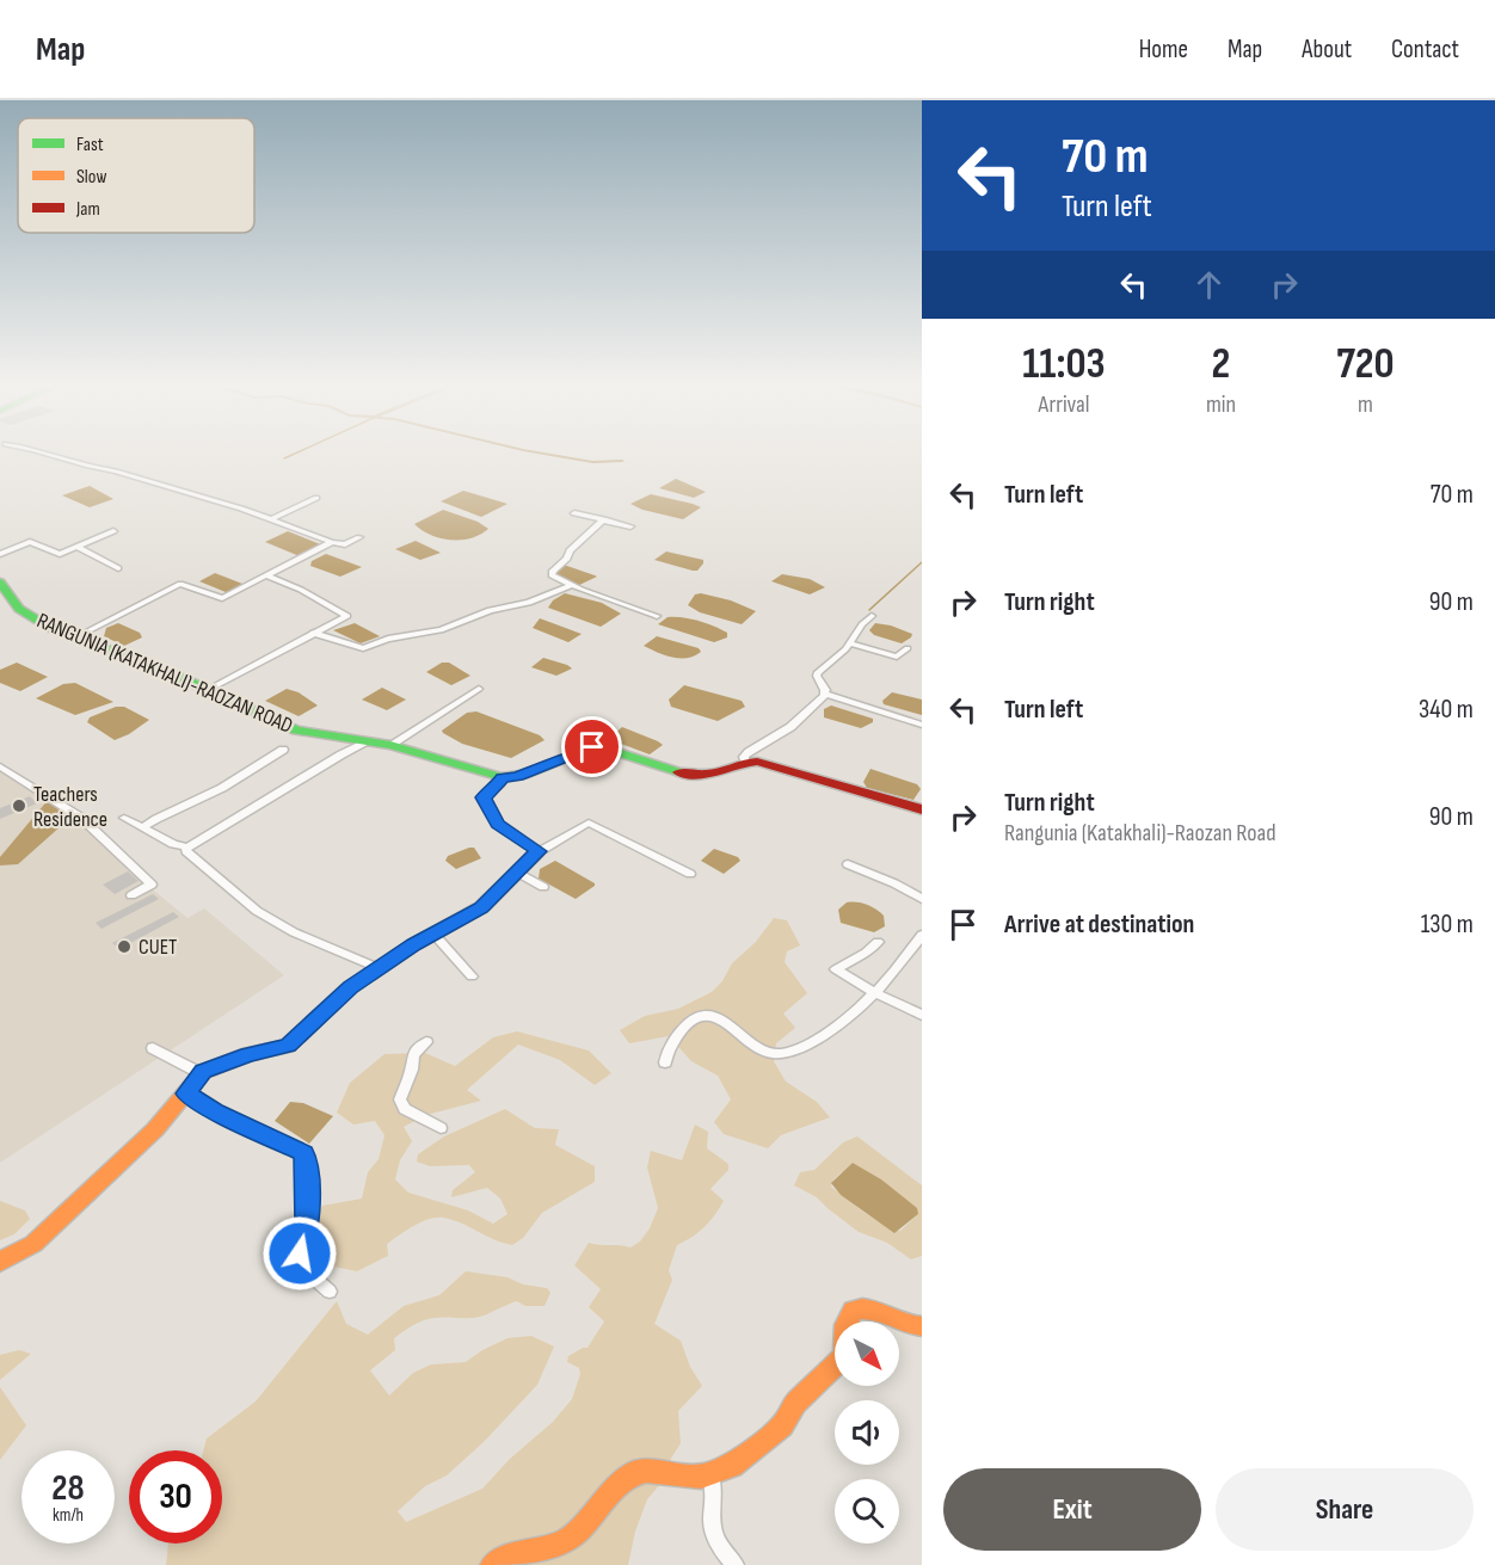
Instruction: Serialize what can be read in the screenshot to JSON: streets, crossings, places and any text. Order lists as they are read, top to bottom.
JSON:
{
  "streets": {
    "main road": ["RANGUNIA (KATAKHALI)-RAOZAN ROAD"]
  },
  "places": ["Teachers Residence", "CUET"],
  "legend": ["Fast", "Slow", "Jam"],
  "north": "bottom right",
  "page": {
    "header": "Map",
    "nav": [
      "Home",
      "Map",
      "About",
      "Contact"
    ],
    "turn": ["70 m", "Turn left"],
    "eta": [
      "11:03",
      "Arrival",
      "2",
      "min",
      "720",
      "m"
    ],
    "list": [
      {
        "name": "Turn left",
        "value": "70 m"
      },
      {
        "name": "Turn right",
        "value": "90 m"
      },
      {
        "name": "Turn left",
        "value": "340 m"
      },
      {
        "name": "Turn right",
        "note": "Rangunia (Katakhali)-Raozan Road",
        "value": "90 m"
      },
      {
        "name": "Arrive at destination",
        "value": "130 m"
      }
    ],
    "speed": "28 km/h",
    "limit": "30",
    "buttons": ["Exit", "Share"]
  }
}
